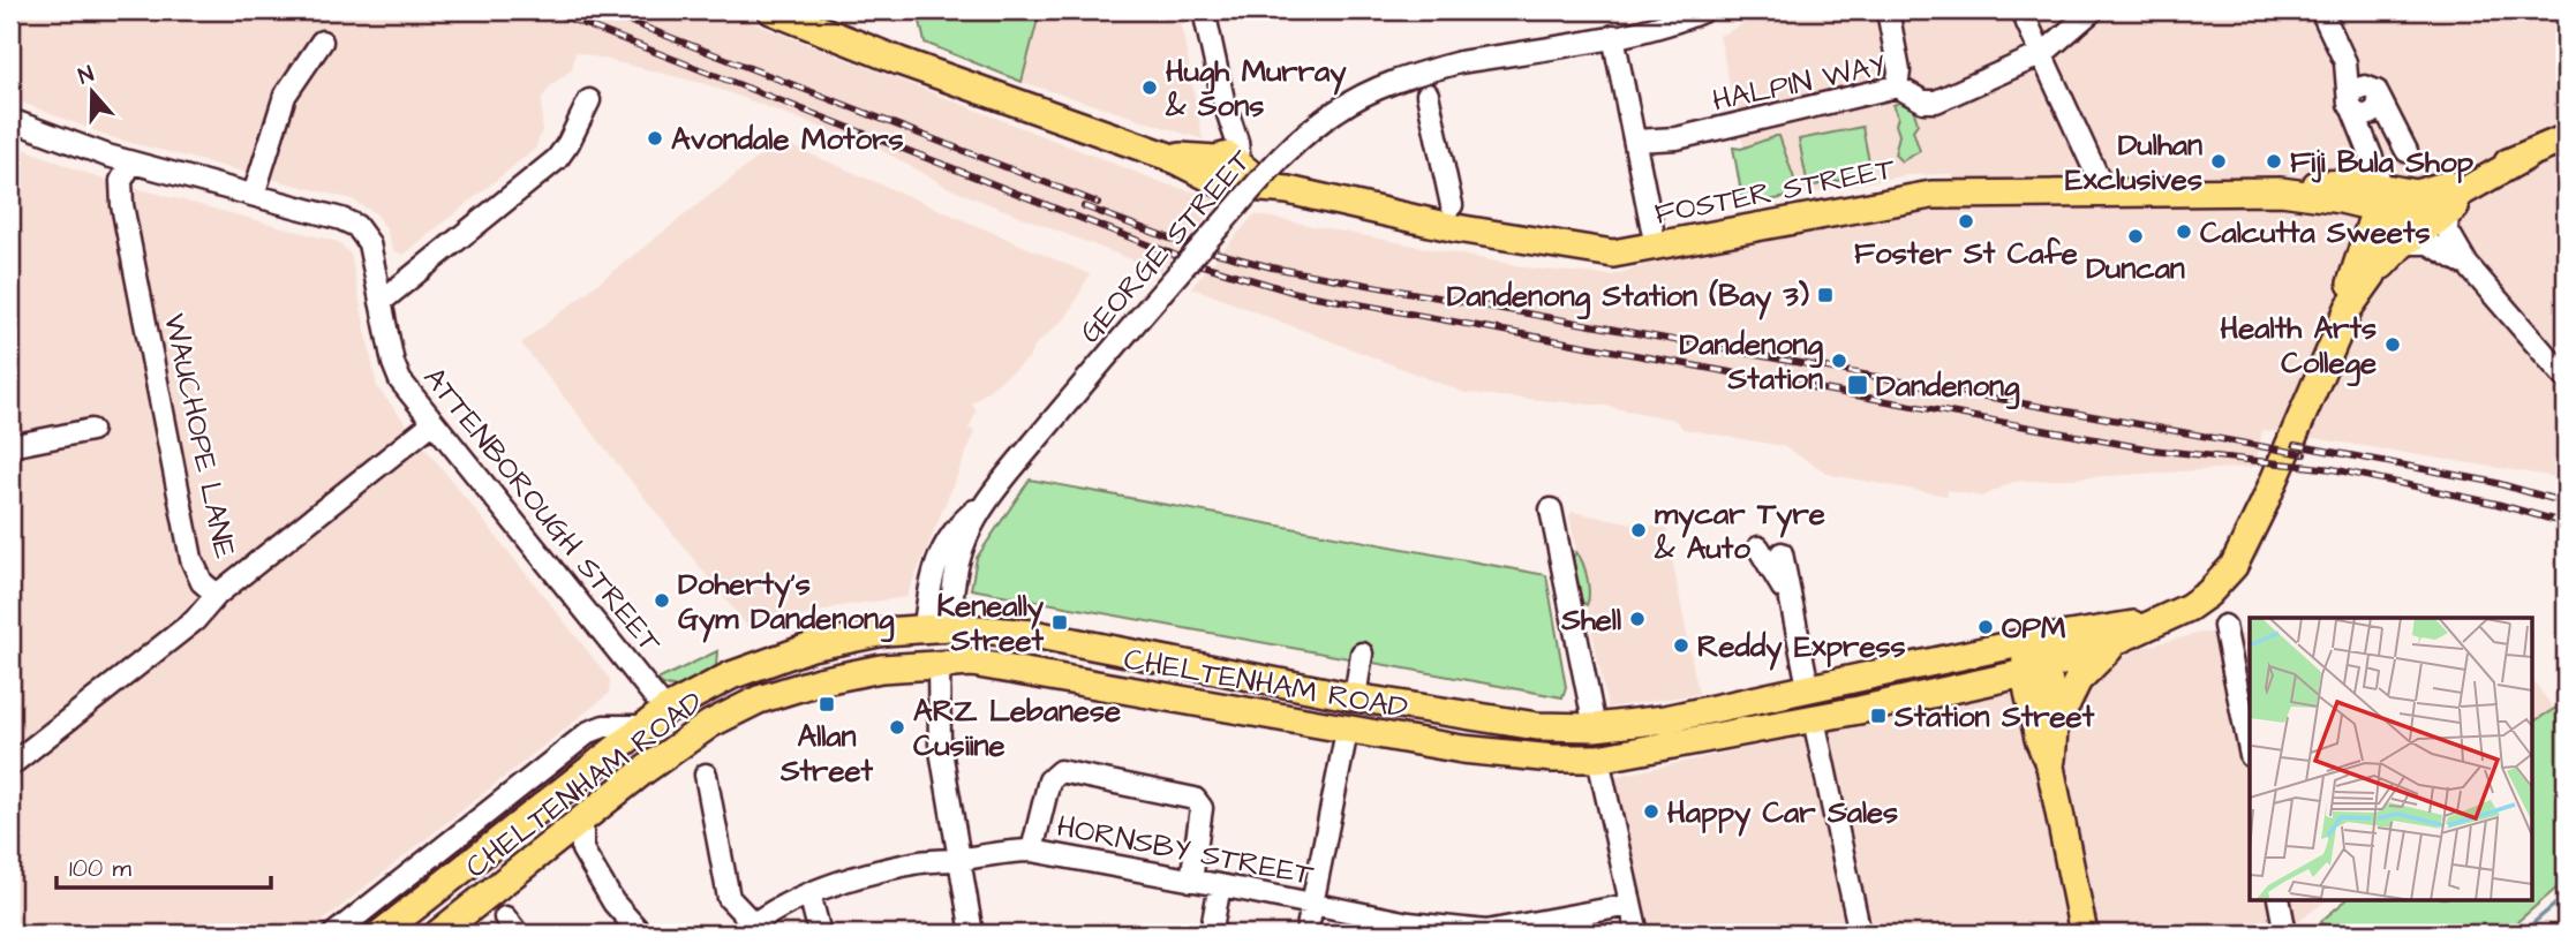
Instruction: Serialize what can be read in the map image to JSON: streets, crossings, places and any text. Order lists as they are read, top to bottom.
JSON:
{
  "streets": {
    "main road": ["FOSTER STREET", "CHELTENHAM ROAD"],
    "street": [
      "HALPIN WAY",
      "GEORGE STREET",
      "WAUCHOPE LANE",
      "ATTENBOROUGH STREET",
      "HORNSBY STREET"
    ]
  },
  "crossings": [
    ["FOSTER STREET", "CHELTENHAM ROAD"],
    ["GEORGE STREET", "CHELTENHAM ROAD"],
    ["WAUCHOPE LANE", "ATTENBOROUGH STREET"],
    ["ATTENBOROUGH STREET", "CHELTENHAM ROAD"]
  ],
  "places": {
    "other": [
      "Hugh Murray & Sons",
      "Avondale Motors",
      "Dulhan Exclusives",
      "Fiji Bula Shop",
      "Foster St Cafe",
      "Calcutta Sweets",
      "Duncan",
      "Health Arts College",
      "Dandenong Station",
      "mycar Tyre & Auto",
      "Doherty's Gym Dandenong",
      "Shell",
      "OPM",
      "Reddy Express",
      "ARZ Lebanese Cusiine",
      "Happy Car Sales"
    ],
    "transit": [
      "Dandenong Station (Bay 3)",
      "Dandenong",
      "Keneally Street",
      "Allan Street",
      "Station Street"
    ]
  },
  "scale_bar": "100 m",
  "north": "top"
}
